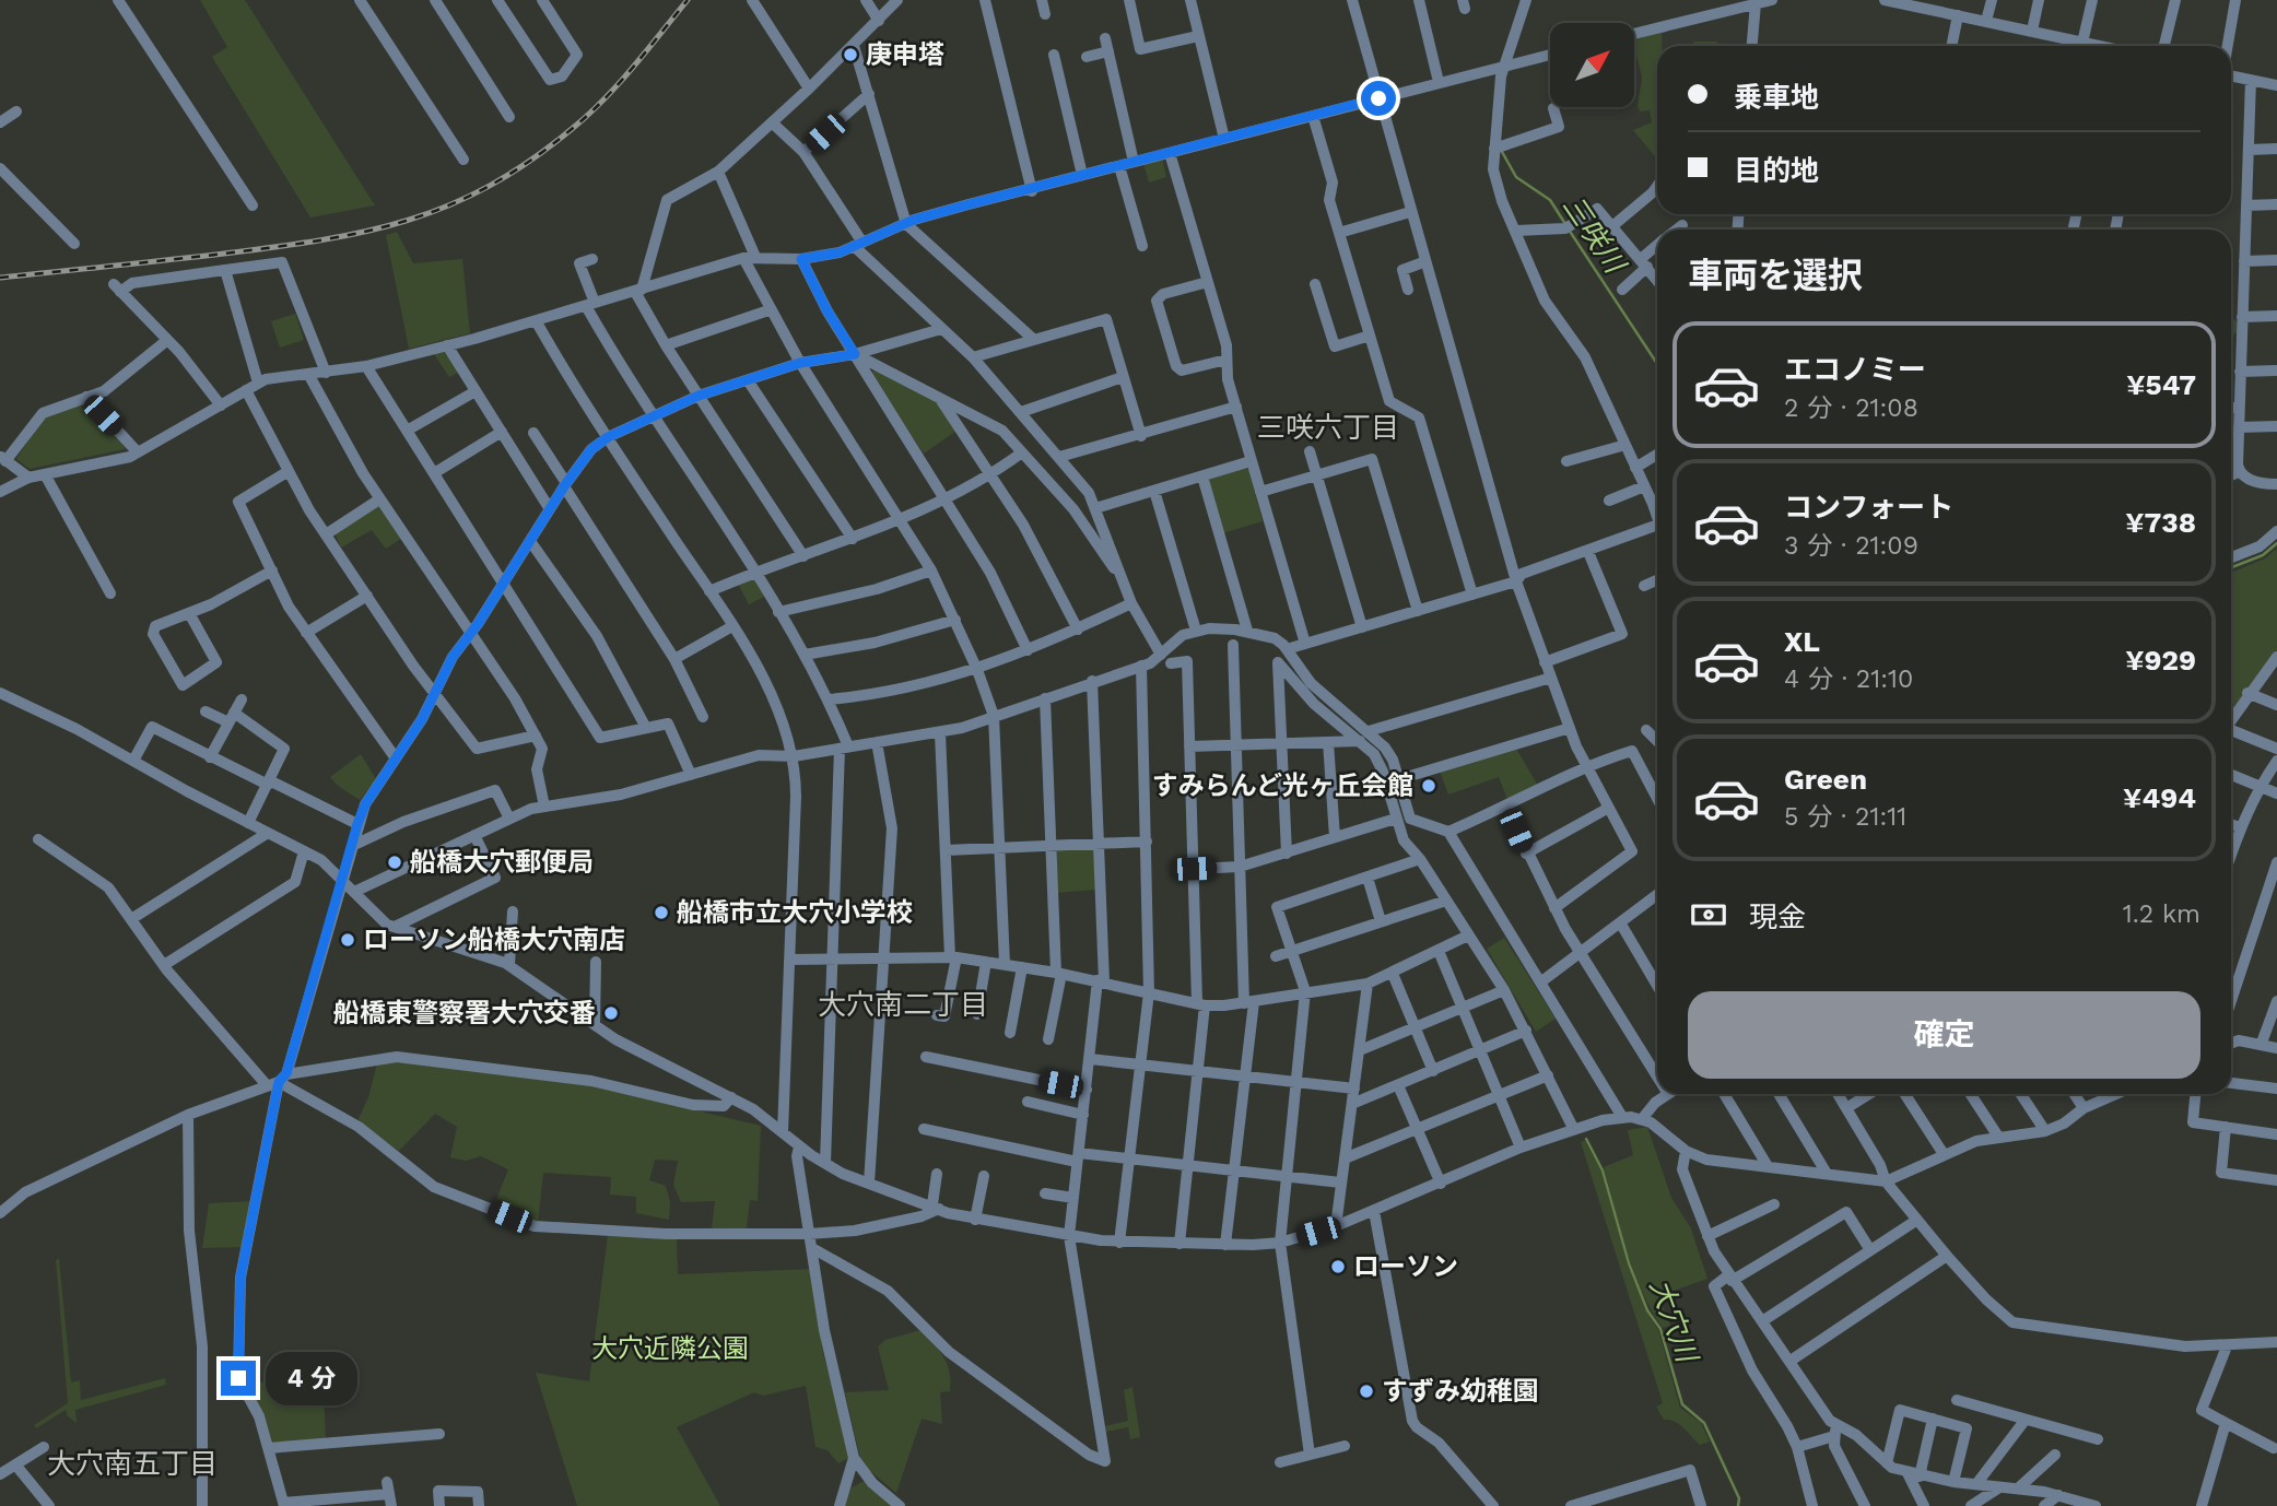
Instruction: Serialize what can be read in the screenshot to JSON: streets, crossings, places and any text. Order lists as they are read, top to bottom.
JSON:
{
  "districts": ["三咲六丁目", "大穴南二丁目", "大穴南五丁目"],
  "water": ["三咲川", "大穴川"],
  "parks": ["大穴近隣公園"],
  "places": [
    "庚申塔",
    "すみらんど光ヶ丘会館",
    "船橋大穴郵便局",
    "船橋市立大穴小学校",
    "ローソン船橋大穴南店",
    "船橋東警察署大穴交番",
    "ローソン",
    "すずみ幼稚園"
  ],
  "north": "top right",
  "page": {
    "banner": ["乗車地", "目的地"],
    "heading": "車両を選択",
    "list": [
      {
        "name": "エコノミー",
        "note": "2 分 · 21:08",
        "value": "¥547"
      },
      {
        "name": "コンフォート",
        "note": "3 分 · 21:09",
        "value": "¥738"
      },
      {
        "name": "XL",
        "note": "4 分 · 21:10",
        "value": "¥929"
      },
      {
        "name": "Green",
        "note": "5 分 · 21:11",
        "value": "¥494"
      }
    ],
    "pay": ["現金", "1.2 km"],
    "buttons": "確定",
    "bubble": "4 分"
  }
}
